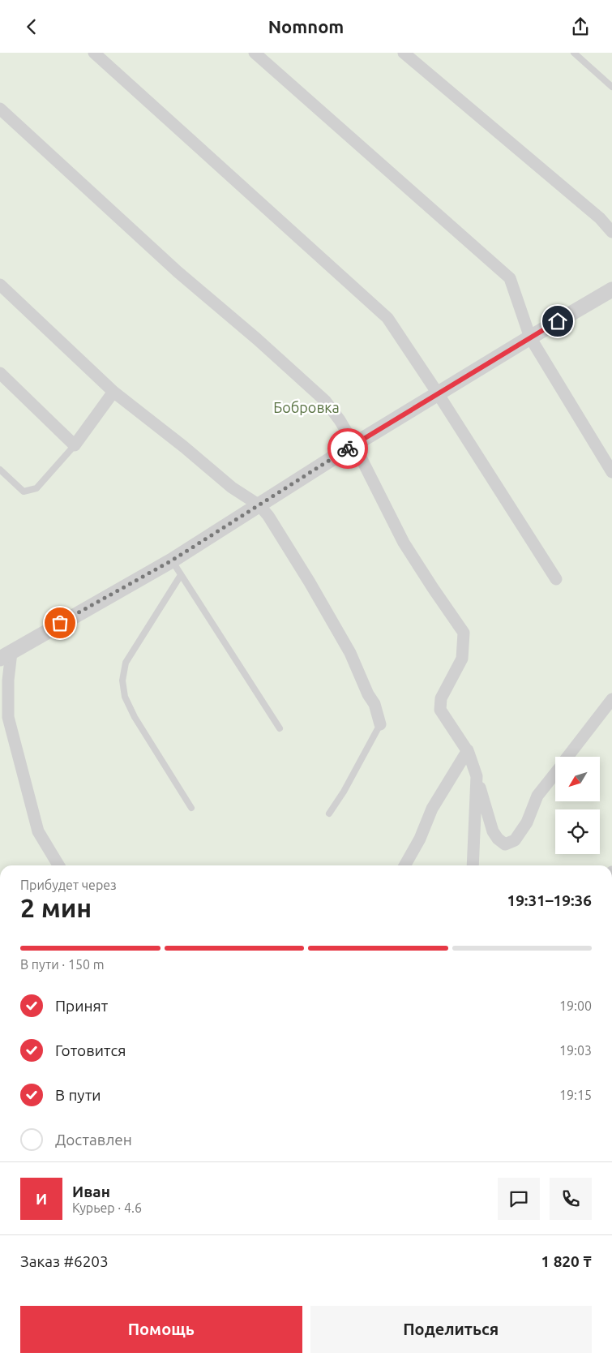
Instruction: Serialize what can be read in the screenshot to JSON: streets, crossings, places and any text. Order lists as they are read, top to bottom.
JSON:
{
  "parks": ["Бобровка"],
  "north": "bottom left",
  "page": {
    "header": "Nomnom",
    "heading": ["2 мин", "Прибудет через", "19:31–19:36"],
    "panel": [
      "Иван",
      "Курьер · 4.6",
      "Заказ #6203",
      "1 820 ₸"
    ],
    "bar": "В пути · 150 m",
    "list": [
      ["Принят", "19:00"],
      ["Готовится", "19:03"],
      ["В пути", "19:15"],
      "Доставлен"
    ],
    "round": "И",
    "buttons": ["Помощь", "Поделиться"]
  }
}
